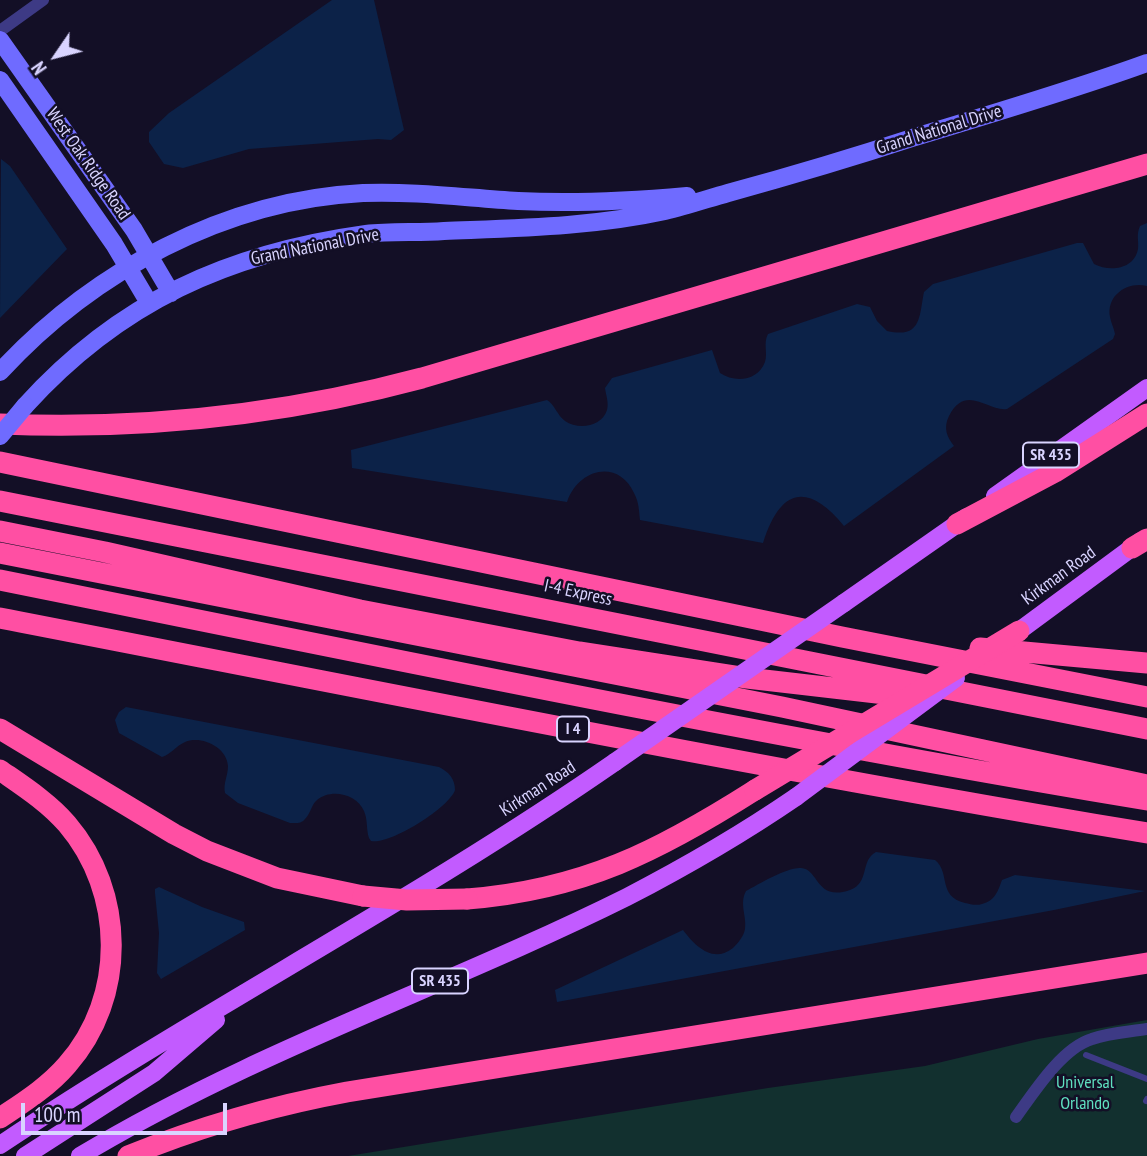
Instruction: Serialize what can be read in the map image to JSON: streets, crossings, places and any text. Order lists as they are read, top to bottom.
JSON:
{
  "streets": {
    "highway": ["I-4 Express", "I 4"],
    "main road": ["SR 435", "Kirkman Road"],
    "street": ["Grand National Drive", "West Oak Ridge Road"]
  },
  "crossings": [
    ["Grand National Drive", "West Oak Ridge Road"]
  ],
  "parks": ["Universal Orlando"],
  "scale_bar": "100 m",
  "north": "bottom left"
}
